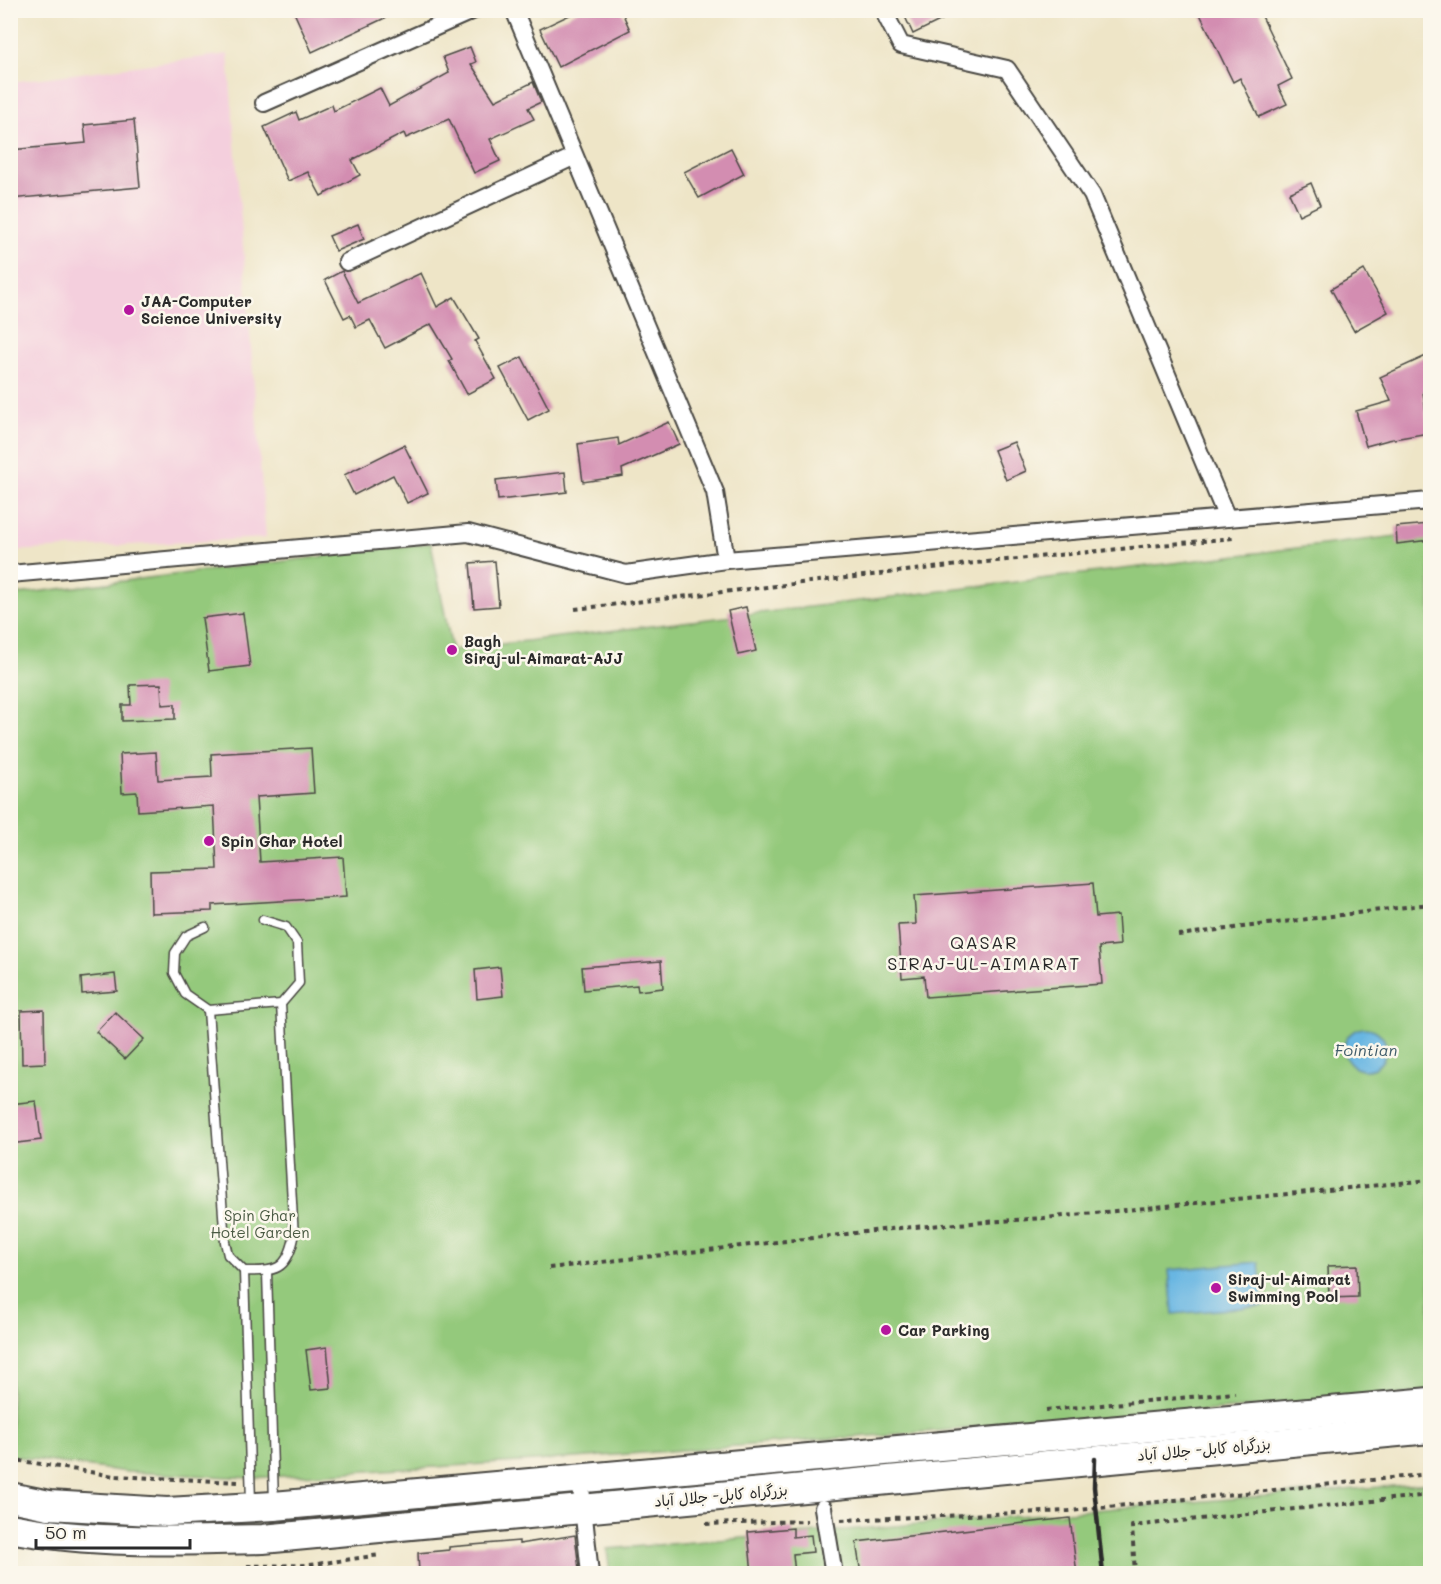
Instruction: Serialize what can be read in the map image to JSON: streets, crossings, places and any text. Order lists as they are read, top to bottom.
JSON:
{
  "streets": {
    "highway": ["بزرگراه کابل- جلال آباد"]
  },
  "districts": ["QASAR SIRAJ-UL-AIMARAT"],
  "water": ["Fointian"],
  "parks": ["Spin Ghar Hotel Garden"],
  "places": [
    "JAA-Computer Science University",
    "Bagh Siraj-ul-Aimarat-AJJ",
    "Spin Ghar Hotel",
    "Siraj-ul-Aimarat Swimming Pool",
    "Car Parking"
  ],
  "scale_bar": "50 m"
}
